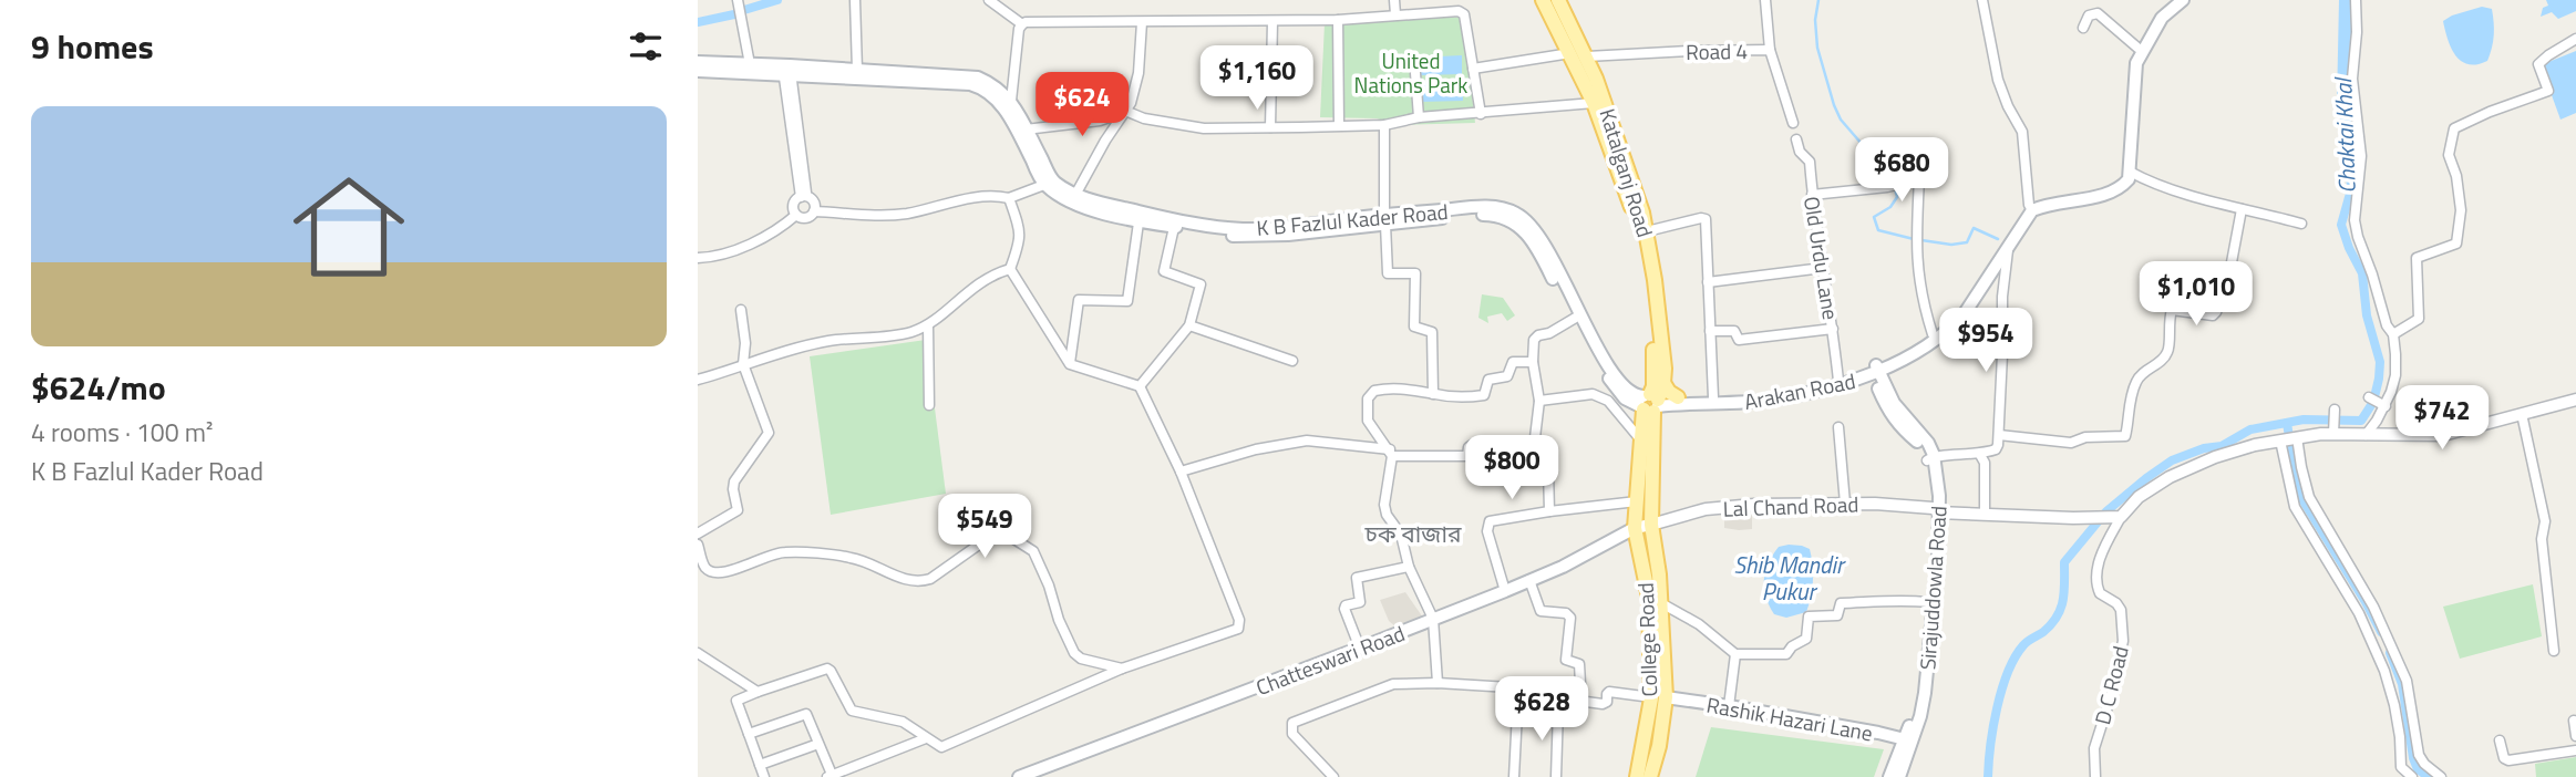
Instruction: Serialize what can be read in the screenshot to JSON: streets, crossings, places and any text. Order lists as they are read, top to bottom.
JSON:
{
  "streets": {
    "main road": [
      "Katalganj Road",
      "K B Fazlul Kader Road",
      "Arakan Road",
      "Sirajuddowla Road",
      "College Road",
      "Chatteswari Road",
      "Rashik Hazari Lane"
    ],
    "street": [
      "Road 4",
      "Old Urdu Lane",
      "Lal Chand Road",
      "D C Road"
    ]
  },
  "crossings": [
    ["Road 4", "Katalganj Road"],
    ["Katalganj Road", "K B Fazlul Kader Road"],
    ["Katalganj Road", "Arakan Road"],
    ["Katalganj Road", "College Road"],
    ["K B Fazlul Kader Road", "Arakan Road"],
    ["K B Fazlul Kader Road", "College Road"],
    ["Old Urdu Lane", "Arakan Road"],
    ["Arakan Road", "Sirajuddowla Road"],
    ["Arakan Road", "College Road"],
    ["Lal Chand Road", "Sirajuddowla Road"],
    ["Lal Chand Road", "College Road"],
    ["Lal Chand Road", "Chatteswari Road"],
    ["Sirajuddowla Road", "Rashik Hazari Lane"],
    ["College Road", "Chatteswari Road"],
    ["College Road", "Rashik Hazari Lane"]
  ],
  "districts": ["চক বাজার"],
  "water": ["Chaktai Khal", "Shib Mandir Pukur"],
  "parks": ["United Nations Park"],
  "page": {
    "heading": "9 homes",
    "price": [
      "$1,160",
      "$624",
      "$680",
      "$1,010",
      "$954",
      "$742",
      "$800",
      "$549",
      "$628"
    ],
    "list": [
      {
        "name": "$624/mo",
        "note": "4 rooms · 100 m² · K B Fazlul Kader Road"
      }
    ]
  }
}
